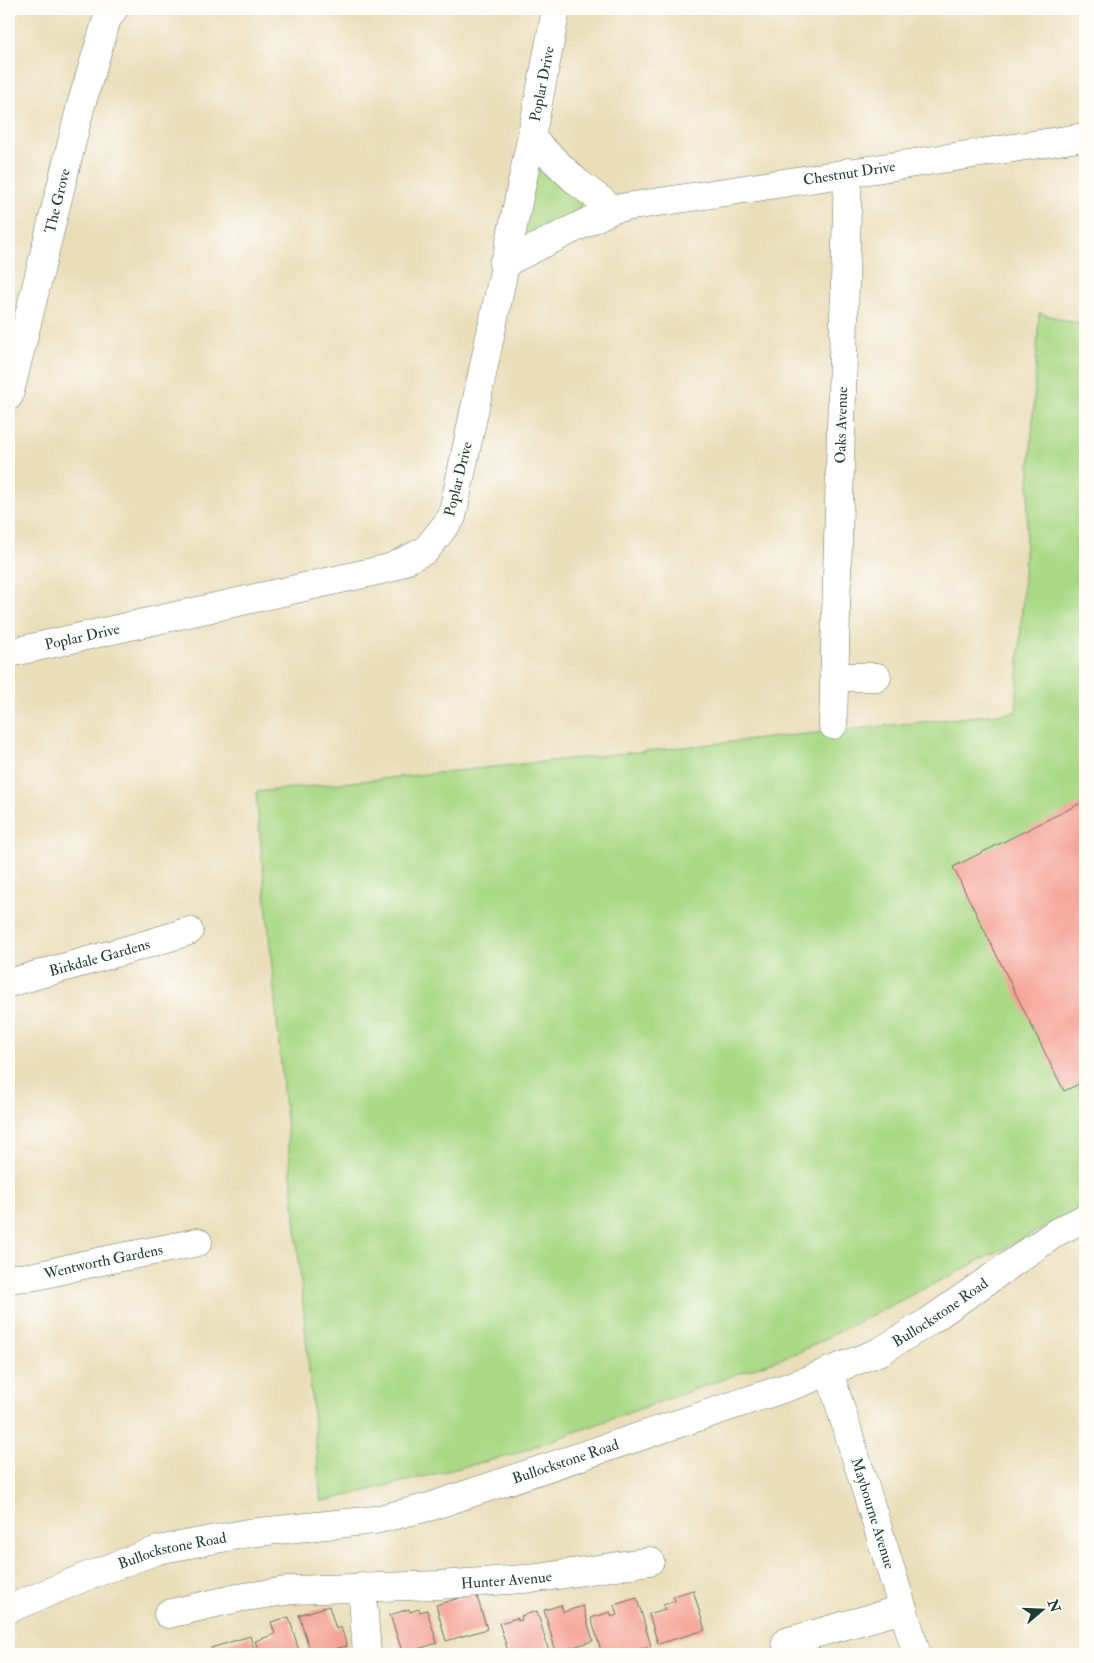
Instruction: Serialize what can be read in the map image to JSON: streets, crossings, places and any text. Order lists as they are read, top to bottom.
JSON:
{
  "streets": {
    "street": [
      "Poplar Drive",
      "Chestnut Drive",
      "The Grove",
      "Oaks Avenue",
      "Birkdale Gardens",
      "Wentworth Gardens",
      "Bullockstone Road",
      "Maybourne Avenue",
      "Hunter Avenue"
    ]
  },
  "crossings": [
    ["Poplar Drive", "Chestnut Drive"],
    ["Chestnut Drive", "Oaks Avenue"],
    ["Bullockstone Road", "Maybourne Avenue"]
  ],
  "north": "right"
}
